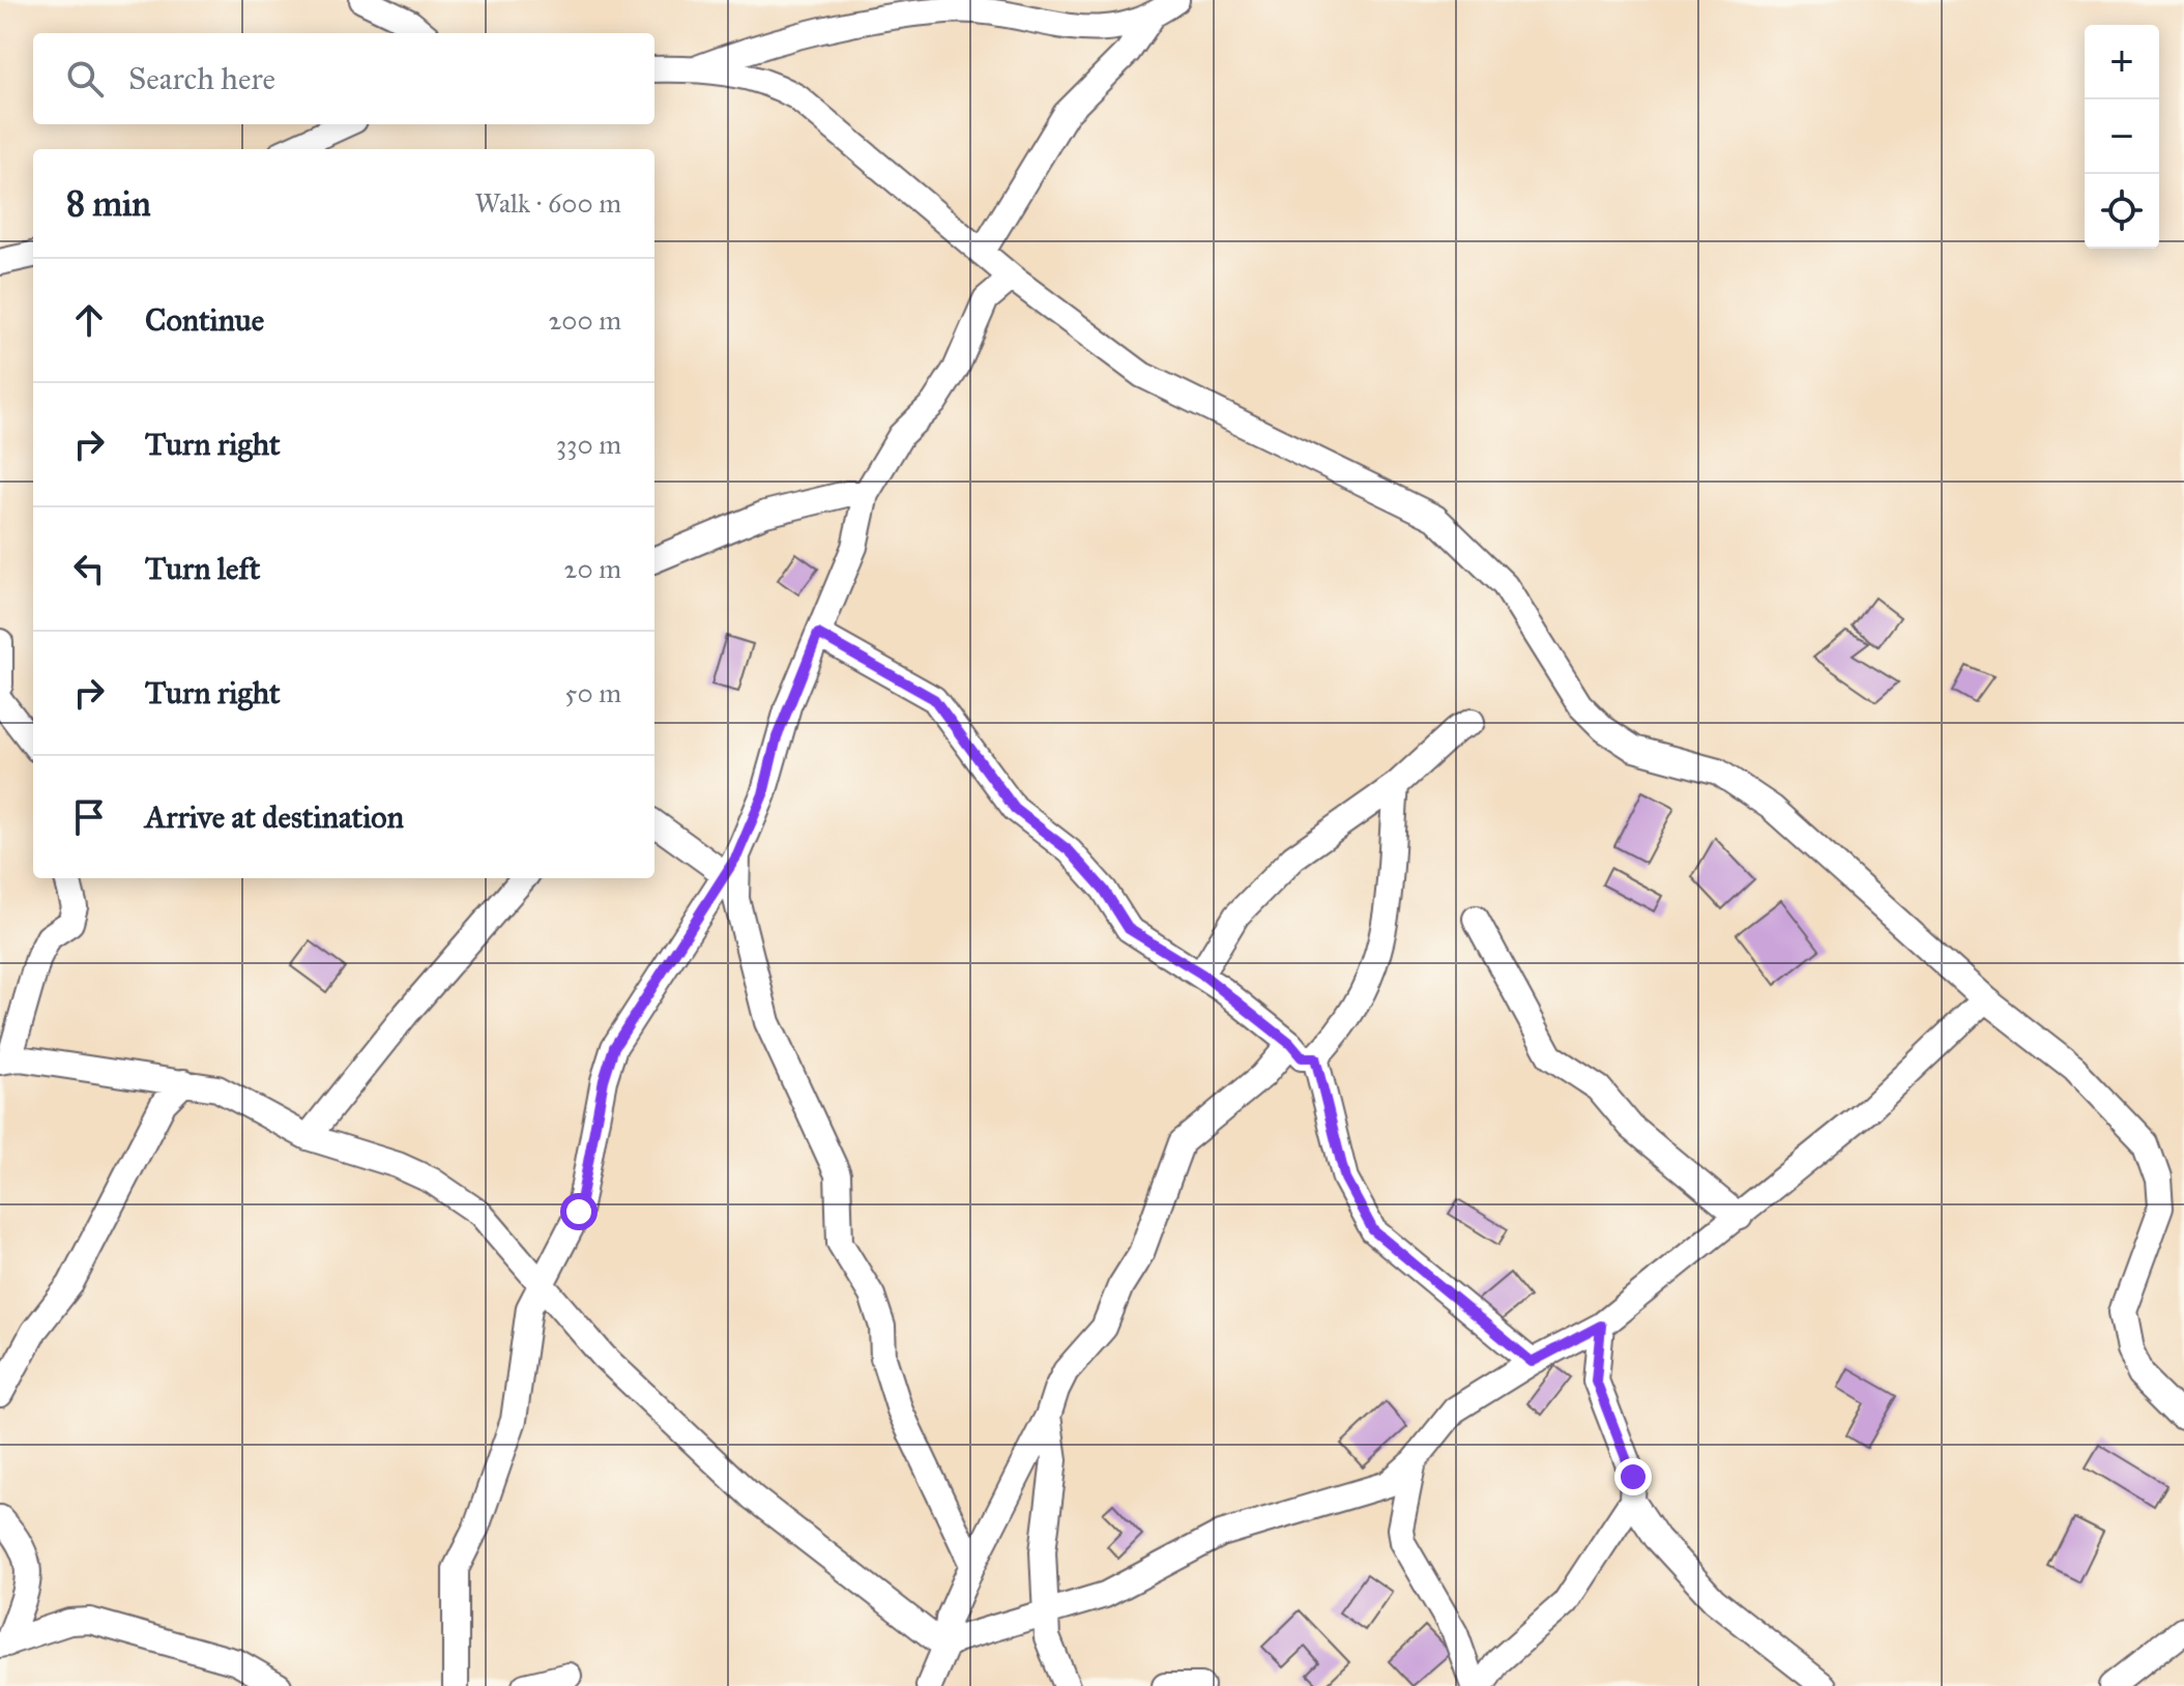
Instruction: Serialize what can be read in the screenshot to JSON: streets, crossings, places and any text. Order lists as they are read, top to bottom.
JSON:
{
  "page": {
    "map_buttons": ["+", "−"],
    "search": "Search here",
    "heading": ["8 min", "Walk · 600 m"],
    "list": [
      ["Continue", "200 m"],
      ["Turn right", "330 m"],
      ["Turn left", "20 m"],
      ["Turn right", "50 m"],
      "Arrive at destination"
    ]
  }
}
